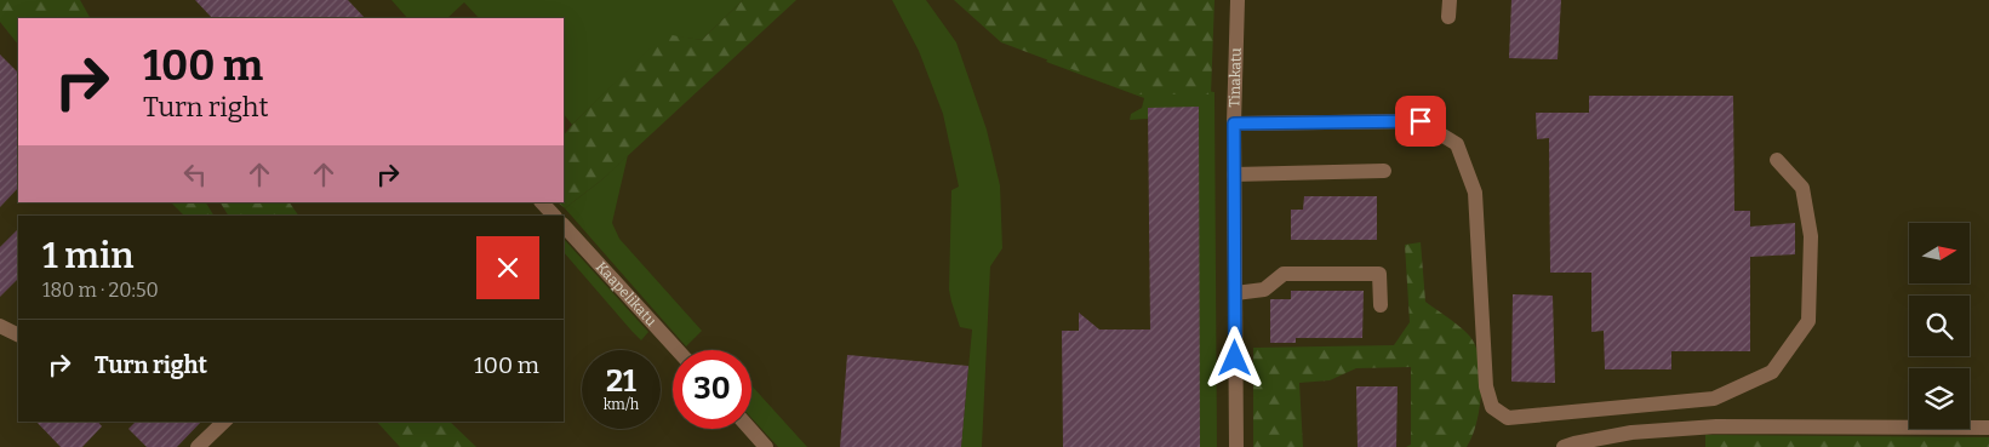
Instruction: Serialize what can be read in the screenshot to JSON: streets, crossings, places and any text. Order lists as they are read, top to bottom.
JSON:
{
  "streets": {
    "street": ["Tinakatu", "Kaapelikatu"]
  },
  "north": "right",
  "page": {
    "turn": ["100 m", "Turn right"],
    "heading": ["1 min", "180 m · 20:50"],
    "list": [
      {
        "name": "Turn right",
        "value": "100 m"
      }
    ],
    "speed": "21 km/h",
    "limit": "30"
  }
}
